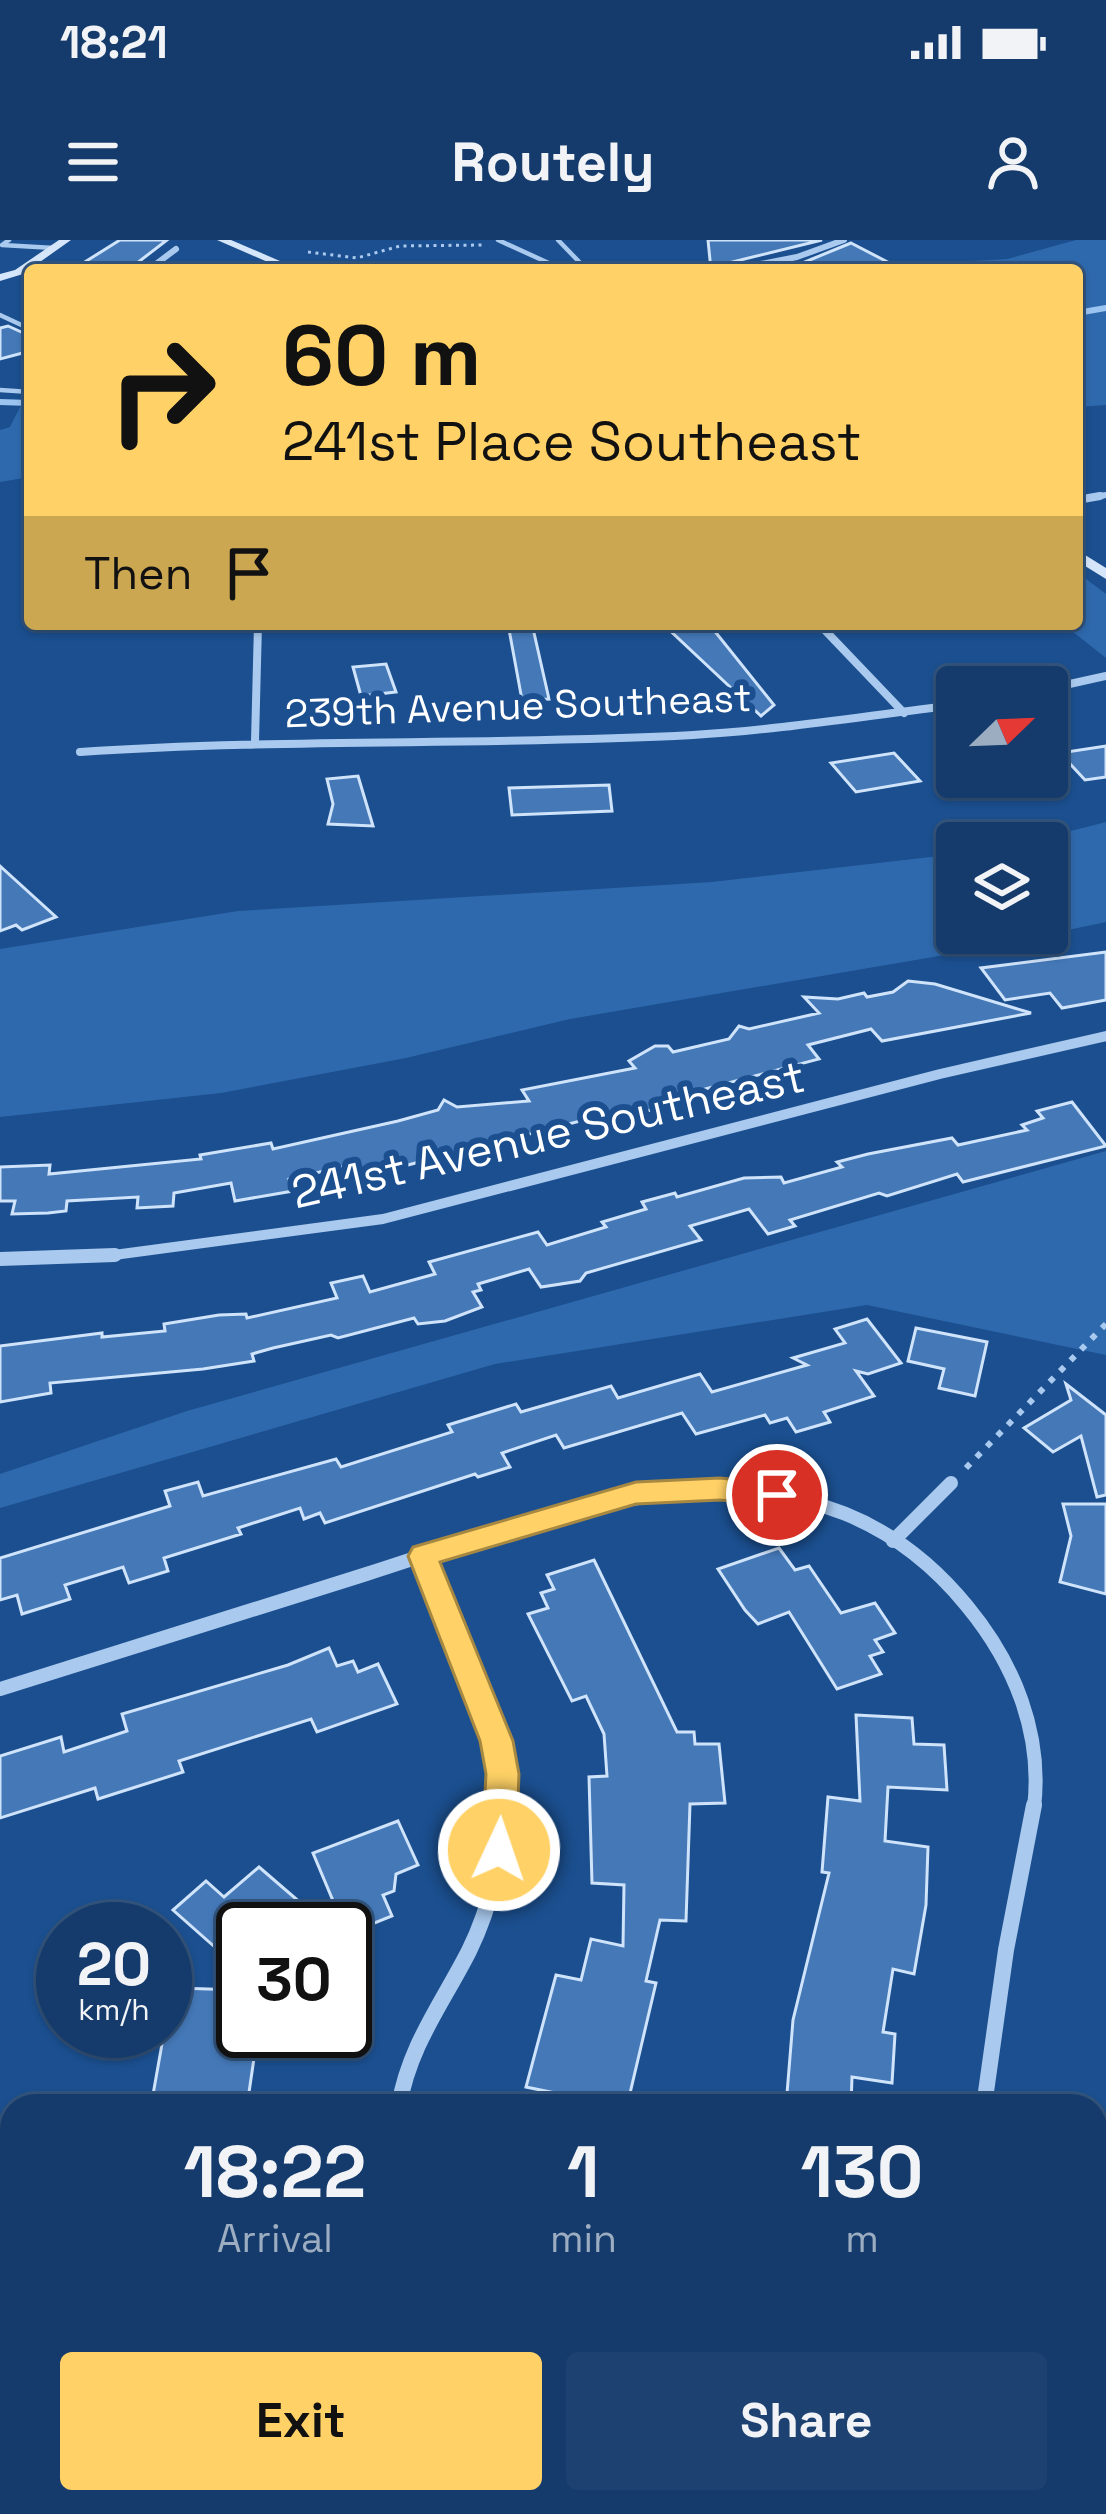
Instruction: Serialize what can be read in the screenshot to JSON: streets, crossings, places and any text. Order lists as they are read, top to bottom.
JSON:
{
  "streets": {
    "street": ["239th Avenue Southeast", "241st Avenue Southeast"]
  },
  "north": "top right",
  "page": {
    "status": "18:21",
    "header": "Routely",
    "turn": ["60 m", "241st Place Southeast"],
    "then": "Then",
    "speed": "20 km/h",
    "limit": "30",
    "eta": [
      "18:22",
      "Arrival",
      "1",
      "min",
      "130",
      "m"
    ],
    "buttons": ["Exit", "Share"]
  }
}
